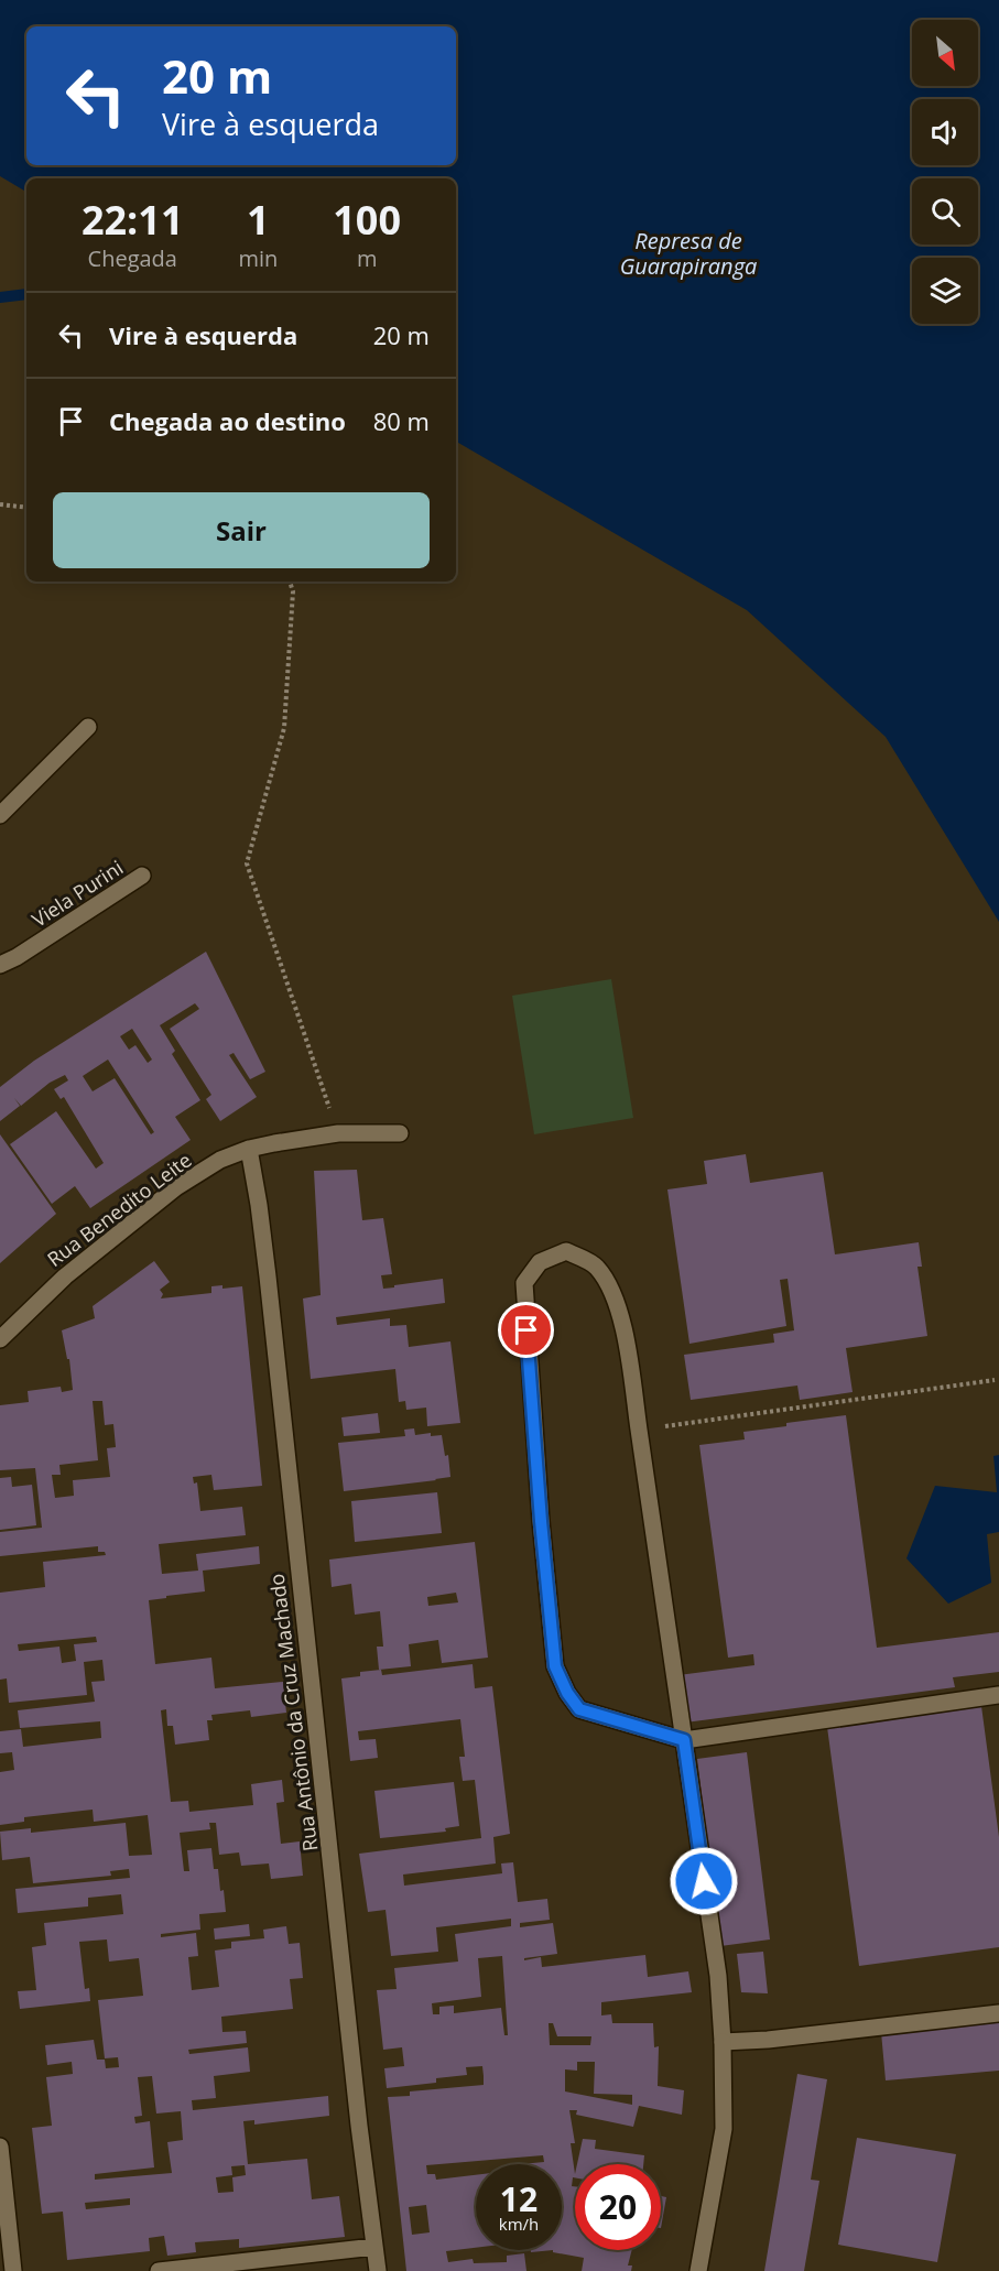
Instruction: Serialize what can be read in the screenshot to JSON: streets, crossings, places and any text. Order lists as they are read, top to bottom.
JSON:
{
  "streets": {
    "street": ["Viela Purini", "Rua Benedito Leite", "Rua Antônio da Cruz Machado"]
  },
  "crossings": [
    ["Rua Benedito Leite", "Rua Antônio da Cruz Machado"]
  ],
  "water": ["Represa de Guarapiranga"],
  "north": "bottom right",
  "page": {
    "turn": ["20 m", "Vire à esquerda"],
    "eta": [
      "22:11",
      "Chegada",
      "1",
      "min",
      "100",
      "m"
    ],
    "list": [
      {
        "name": "Vire à esquerda",
        "value": "20 m"
      },
      {
        "name": "Chegada ao destino",
        "value": "80 m"
      }
    ],
    "buttons": "Sair",
    "speed": "12 km/h",
    "limit": "20"
  }
}
